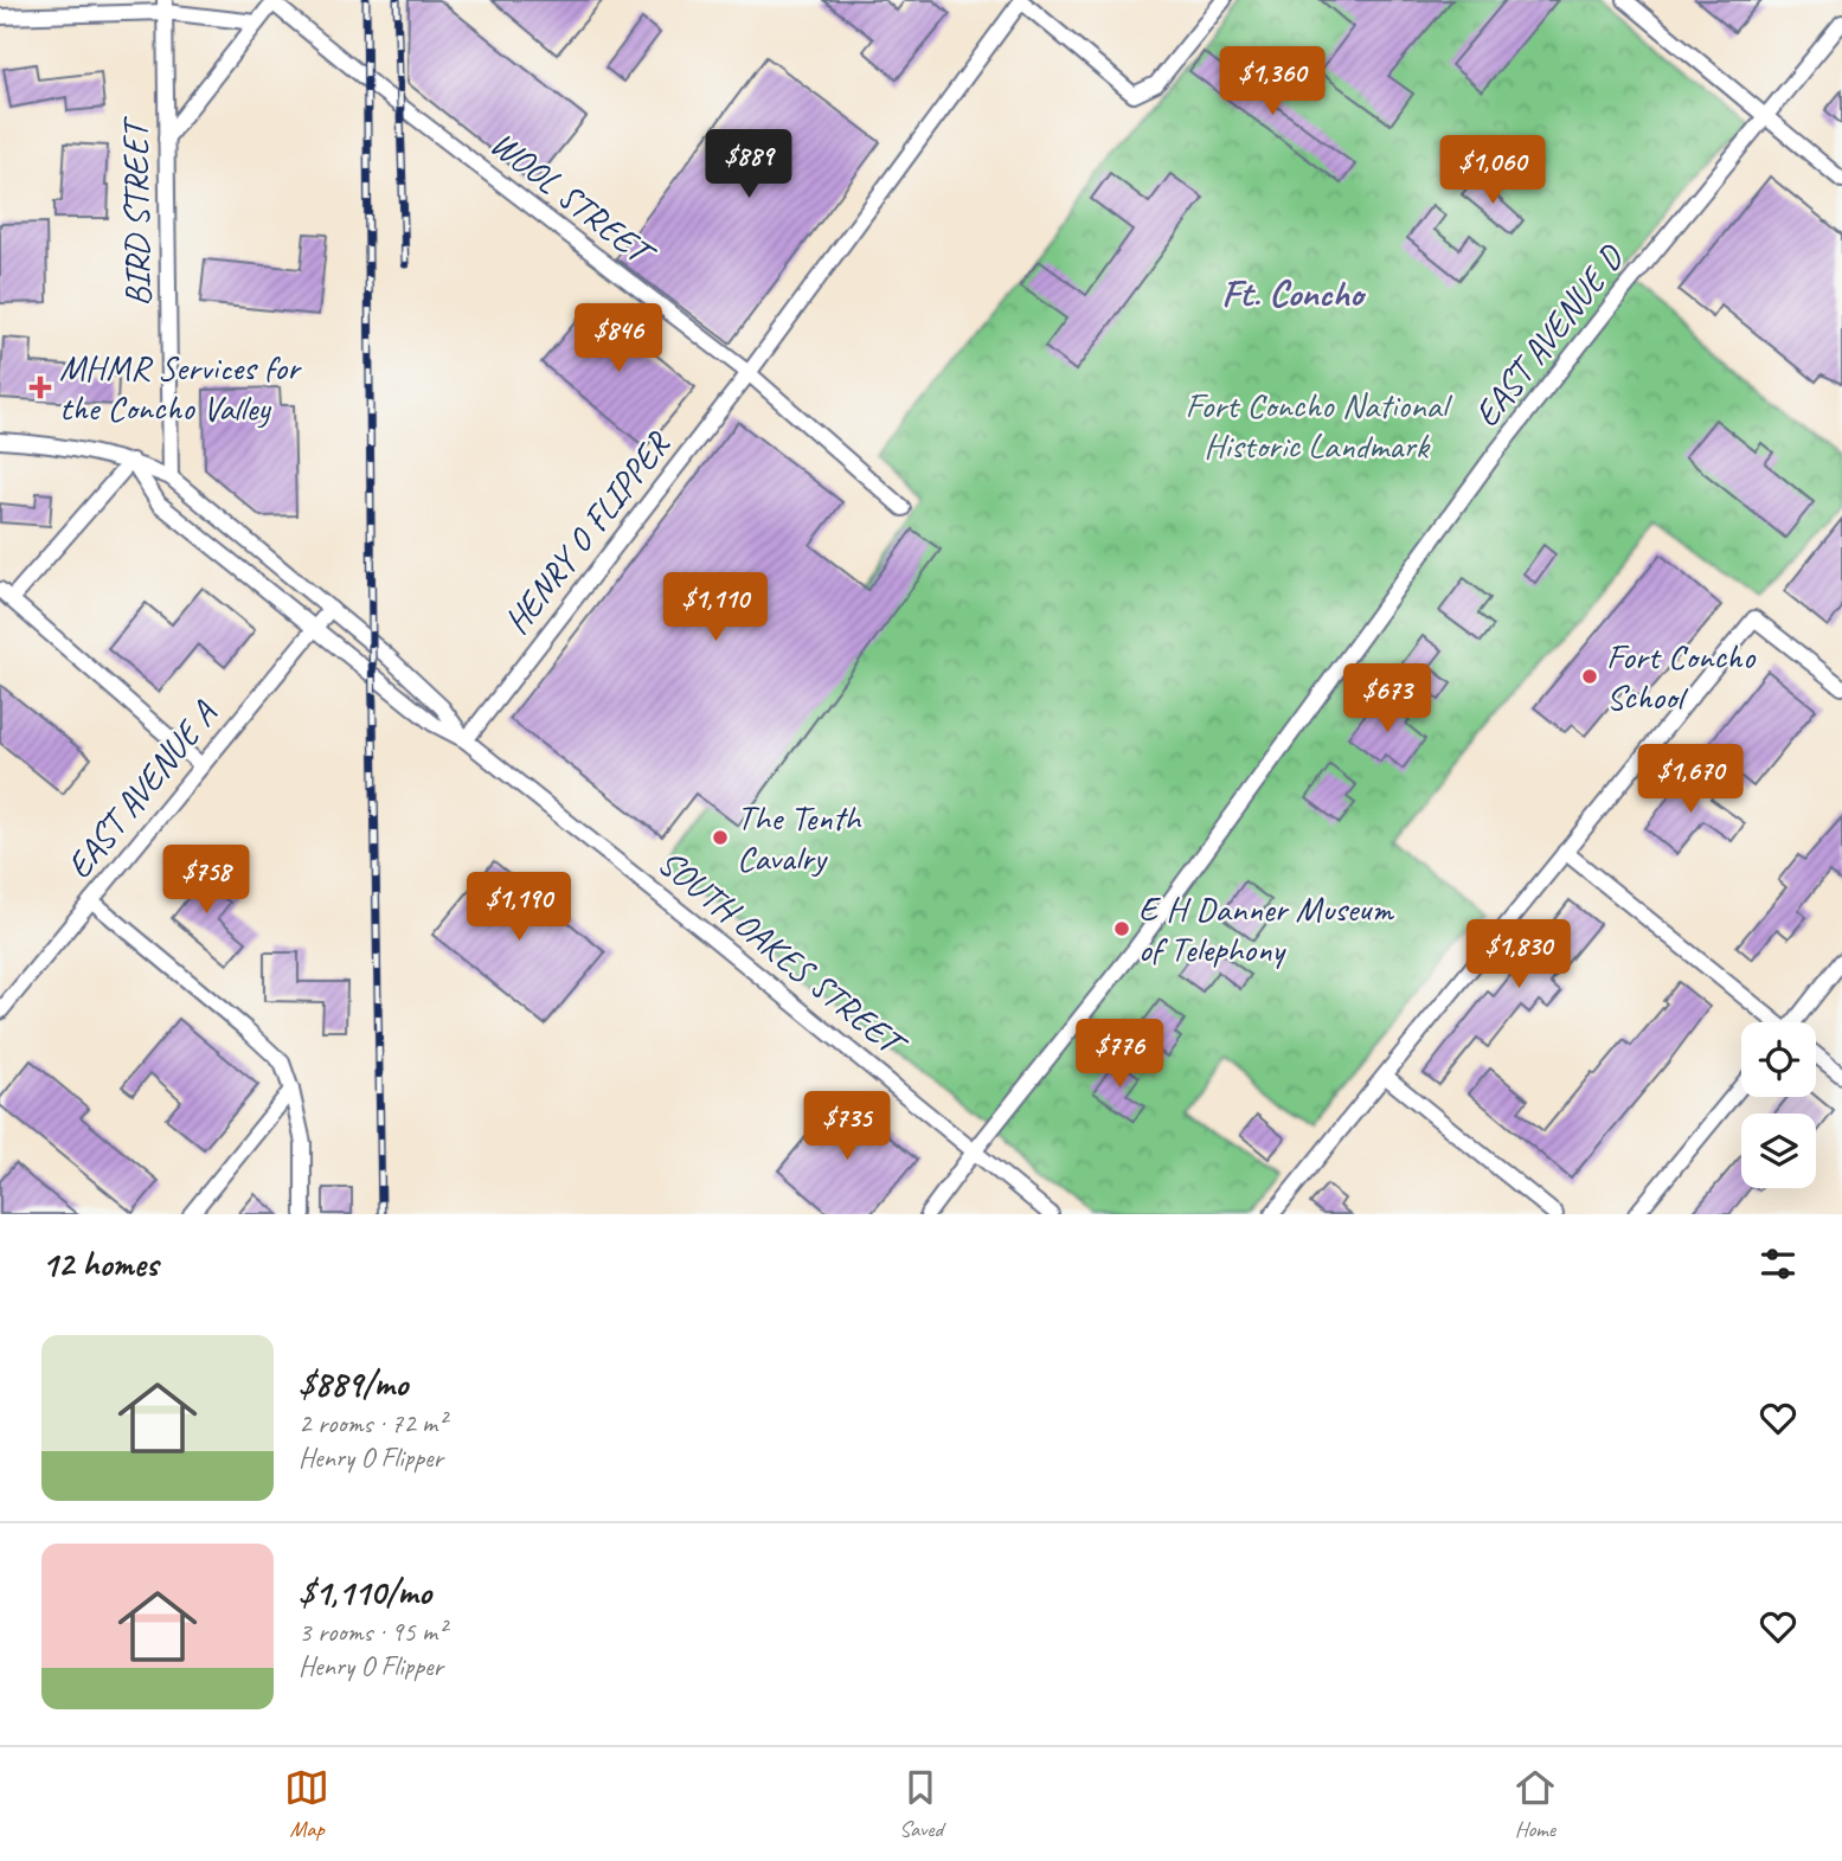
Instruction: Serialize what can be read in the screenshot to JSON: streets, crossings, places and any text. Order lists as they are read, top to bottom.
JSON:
{
  "streets": {
    "street": [
      "WOOL STREET",
      "BIRD STREET",
      "EAST AVENUE D",
      "HENRY O FLIPPER",
      "EAST AVENUE A",
      "SOUTH OAKES STREET"
    ]
  },
  "crossings": [
    ["WOOL STREET", "HENRY O FLIPPER"],
    ["BIRD STREET", "SOUTH OAKES STREET"],
    ["EAST AVENUE D", "SOUTH OAKES STREET"],
    ["HENRY O FLIPPER", "SOUTH OAKES STREET"],
    ["EAST AVENUE A", "SOUTH OAKES STREET"]
  ],
  "districts": ["Ft. Concho"],
  "parks": ["Fort Concho National Historic Landmark"],
  "places": {
    "health": ["MHMR Services for the Concho Valley"],
    "other": ["Fort Concho School", "The Tenth Cavalry", "E H Danner Museum of Telephony"]
  },
  "page": {
    "price": [
      "$1,360",
      "$889",
      "$1,060",
      "$846",
      "$1,110",
      "$673",
      "$1,670",
      "$758",
      "$1,190",
      "$1,830",
      "$776",
      "$735"
    ],
    "heading": "12 homes",
    "list": [
      {
        "name": "$889/mo",
        "note": "2 rooms · 72 m² · Henry O Flipper"
      },
      {
        "name": "$1,110/mo",
        "note": "3 rooms · 95 m² · Henry O Flipper"
      }
    ],
    "tabs": ["Map", "Saved", "Home"]
  }
}
